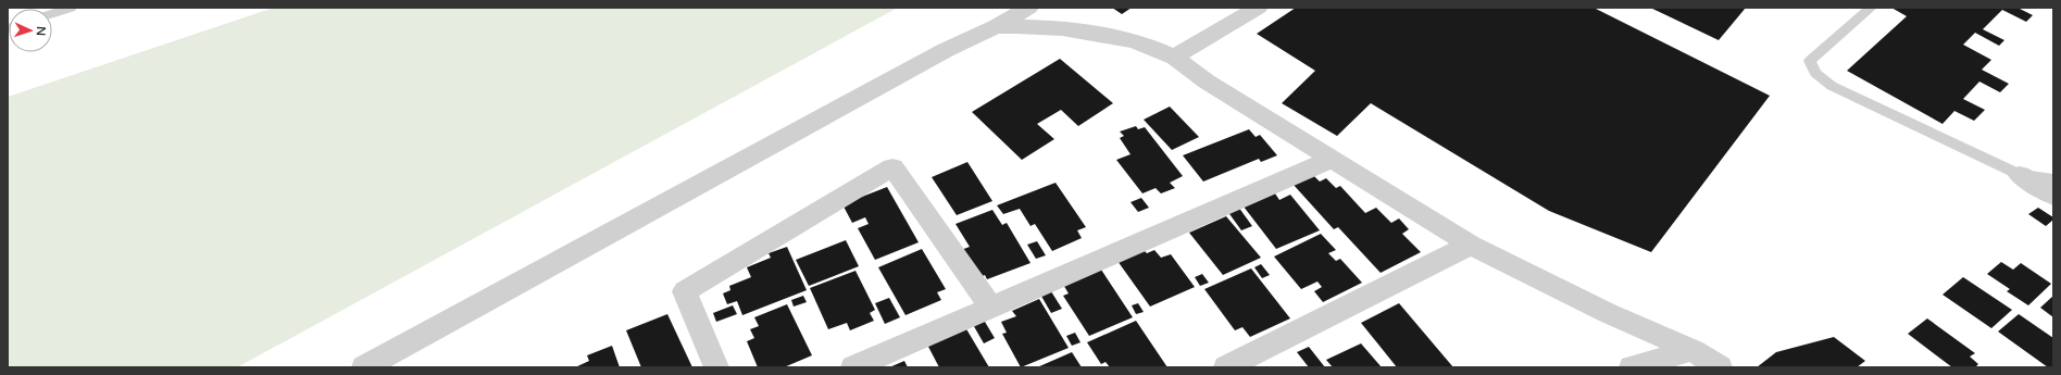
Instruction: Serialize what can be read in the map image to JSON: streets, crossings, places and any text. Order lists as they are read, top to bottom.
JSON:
{
  "north": "right"
}
